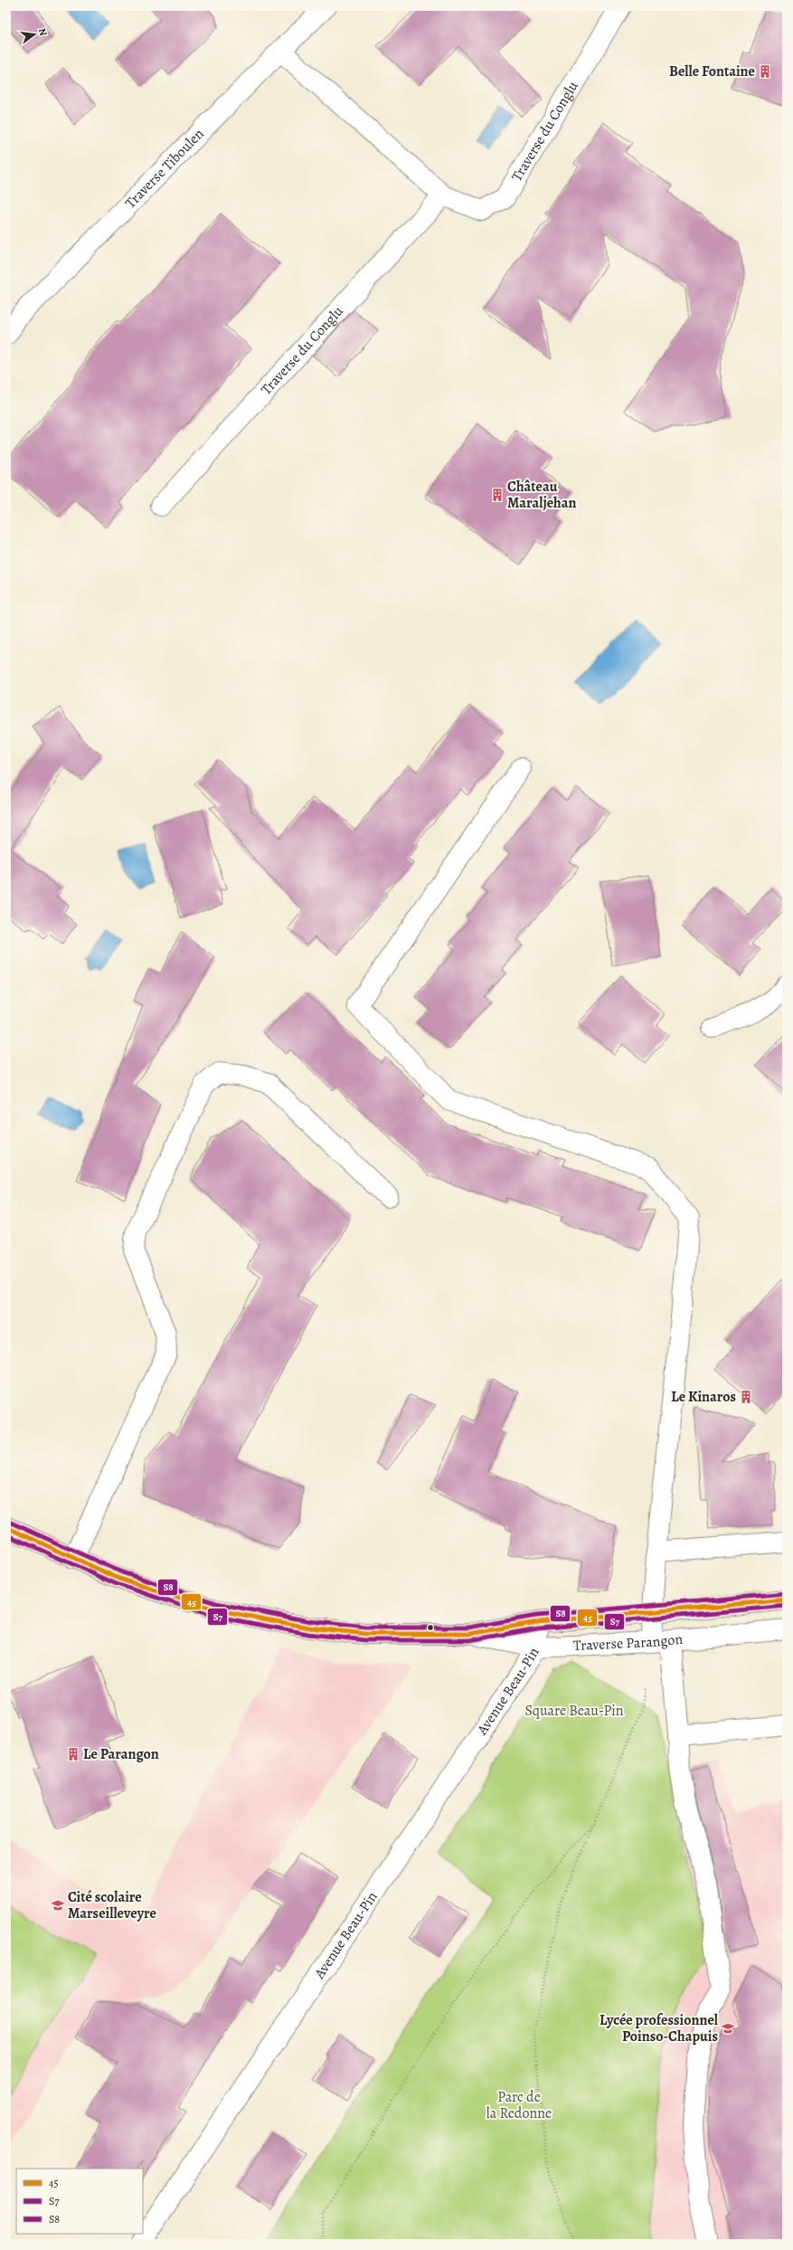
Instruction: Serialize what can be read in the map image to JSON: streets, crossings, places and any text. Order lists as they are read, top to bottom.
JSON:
{
  "streets": {
    "street": [
      "Traverse du Conglu",
      "Traverse Tiboulen",
      "Traverse Parangon",
      "Avenue Beau-Pin"
    ]
  },
  "crossings": [
    ["Traverse du Conglu", "Traverse Tiboulen"],
    ["Traverse Parangon", "Avenue Beau-Pin"]
  ],
  "parks": ["Square Beau-Pin", "Parc de la Redonne"],
  "places": {
    "building": [
      "Belle Fontaine",
      "Château Maraljehan",
      "Le Kinaros",
      "Le Parangon"
    ],
    "school or university": ["Cité scolaire Marseilleveyre", "Lycée professionnel Poinso-Chapuis"]
  },
  "lines": ["transit line S8", "transit line 45", "transit line S7"],
  "legend": ["45", "S7", "S8"],
  "north": "right"
}
